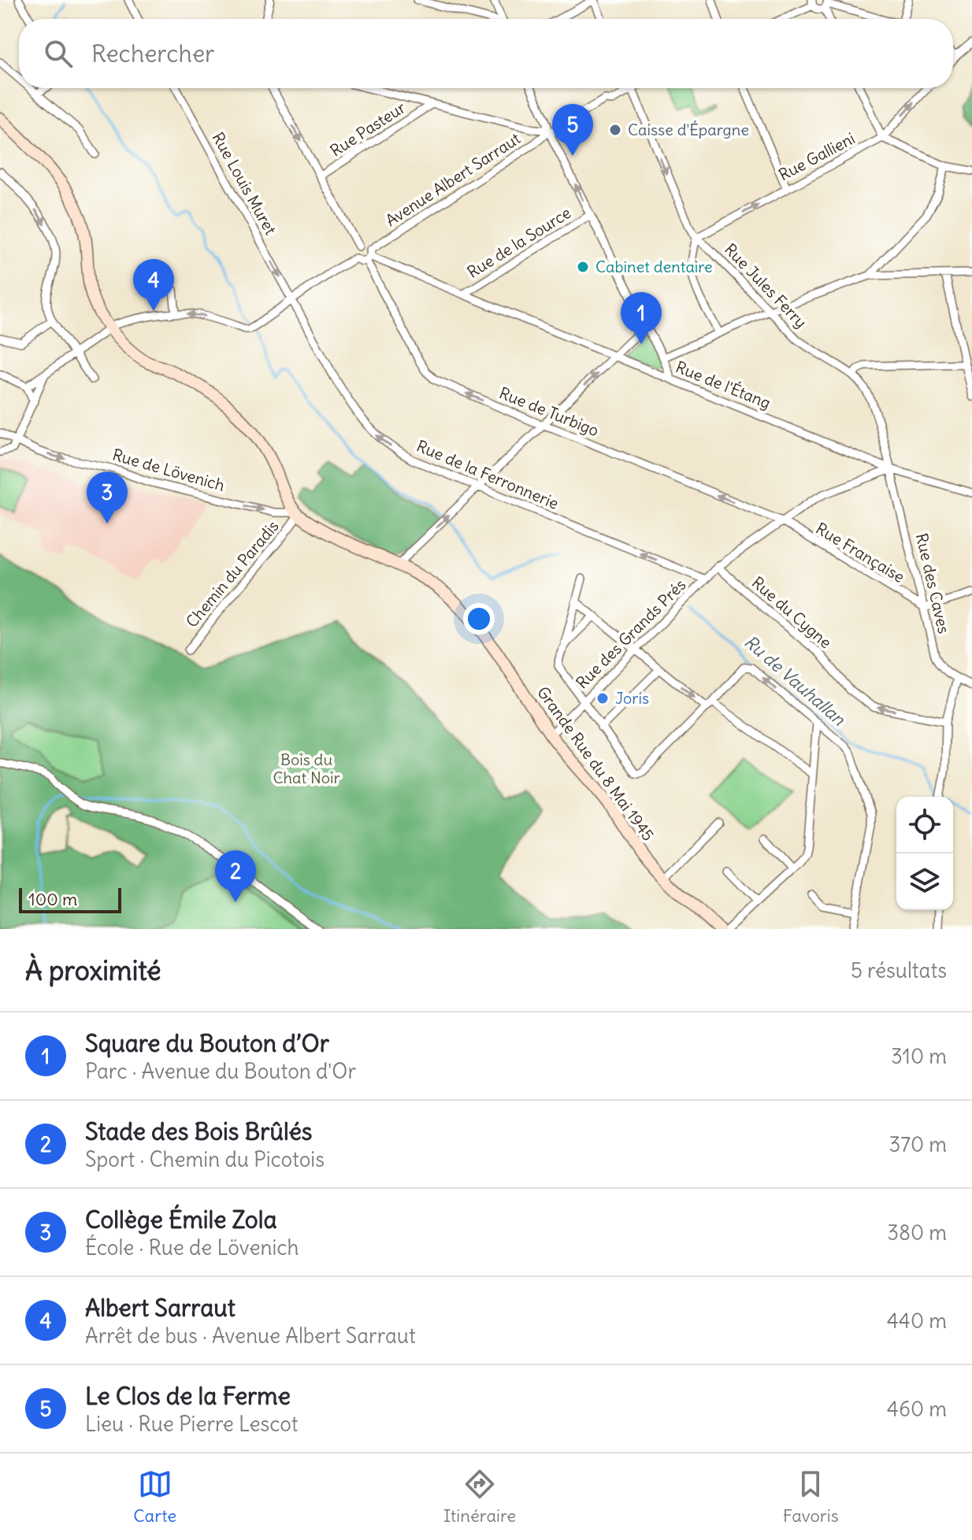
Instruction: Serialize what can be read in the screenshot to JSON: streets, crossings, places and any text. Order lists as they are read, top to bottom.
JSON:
{
  "streets": {
    "main road": ["Grande Rue du 8 Mai 1945"],
    "street": [
      "Rue Pasteur",
      "Rue Gallieni",
      "Avenue Albert Sarraut",
      "Rue Louis Muret",
      "Rue de la Source",
      "Rue Jules Ferry",
      "Rue de l'Étang",
      "Rue de Turbigo",
      "Rue de Lövenich",
      "Rue de la Ferronnerie",
      "Rue Française",
      "Chemin du Paradis",
      "Rue des Caves",
      "Rue du Cygne",
      "Rue des Grands Prés"
    ]
  },
  "crossings": [
    ["Rue Gallieni", "Rue Jules Ferry"],
    ["Avenue Albert Sarraut", "Rue Jules Ferry"],
    ["Avenue Albert Sarraut", "Rue de l'Étang"],
    ["Avenue Albert Sarraut", "Rue de Turbigo"],
    ["Rue Louis Muret", "Rue de la Ferronnerie"],
    ["Rue de la Source", "Rue de l'Étang"],
    ["Rue Jules Ferry", "Rue de l'Étang"],
    ["Rue Jules Ferry", "Rue des Caves"],
    ["Rue Jules Ferry", "Rue des Grands Prés"],
    ["Rue de l'Étang", "Rue de Turbigo"],
    ["Rue de l'Étang", "Rue des Caves"],
    ["Rue de l'Étang", "Rue des Grands Prés"],
    ["Rue de Turbigo", "Rue Française"],
    ["Rue de Turbigo", "Rue des Grands Prés"],
    ["Rue de Lövenich", "Chemin du Paradis"],
    ["Rue de Lövenich", "Grande Rue du 8 Mai 1945"],
    ["Rue de la Ferronnerie", "Rue des Grands Prés"],
    ["Rue Française", "Rue des Caves"],
    ["Rue Française", "Rue des Grands Prés"],
    ["Chemin du Paradis", "Grande Rue du 8 Mai 1945"],
    ["Rue des Caves", "Rue des Grands Prés"],
    ["Rue du Cygne", "Rue des Grands Prés"],
    ["Rue des Grands Prés", "Grande Rue du 8 Mai 1945"]
  ],
  "one_way": [
    "Rue Gallieni",
    "Rue Louis Muret",
    "Rue de Turbigo",
    "Rue de Lövenich",
    "Rue de la Ferronnerie",
    "Rue du Cygne"
  ],
  "water": ["Ru de Vauhallan"],
  "parks": ["Bois du Chat Noir"],
  "places": ["Caisse d'Épargne", "Cabinet dentaire", "Joris"],
  "scale_bar": "100 m",
  "page": {
    "search": "Rechercher",
    "pins": [
      "5",
      "4",
      "1",
      "3",
      "2"
    ],
    "scale": "100 m",
    "heading": ["À proximité", "5 résultats"],
    "list": [
      {
        "mark": "1",
        "name": "Square du Bouton d’Or",
        "note": "Parc · Avenue du Bouton d'Or",
        "value": "310 m"
      },
      {
        "mark": "2",
        "name": "Stade des Bois Brûlés",
        "note": "Sport · Chemin du Picotois",
        "value": "370 m"
      },
      {
        "mark": "3",
        "name": "Collège Émile Zola",
        "note": "École · Rue de Lövenich",
        "value": "380 m"
      },
      {
        "mark": "4",
        "name": "Albert Sarraut",
        "note": "Arrêt de bus · Avenue Albert Sarraut",
        "value": "440 m"
      },
      {
        "mark": "5",
        "name": "Le Clos de la Ferme",
        "note": "Lieu · Rue Pierre Lescot",
        "value": "460 m"
      }
    ],
    "nav": ["Carte", "Itinéraire", "Favoris"]
  }
}
